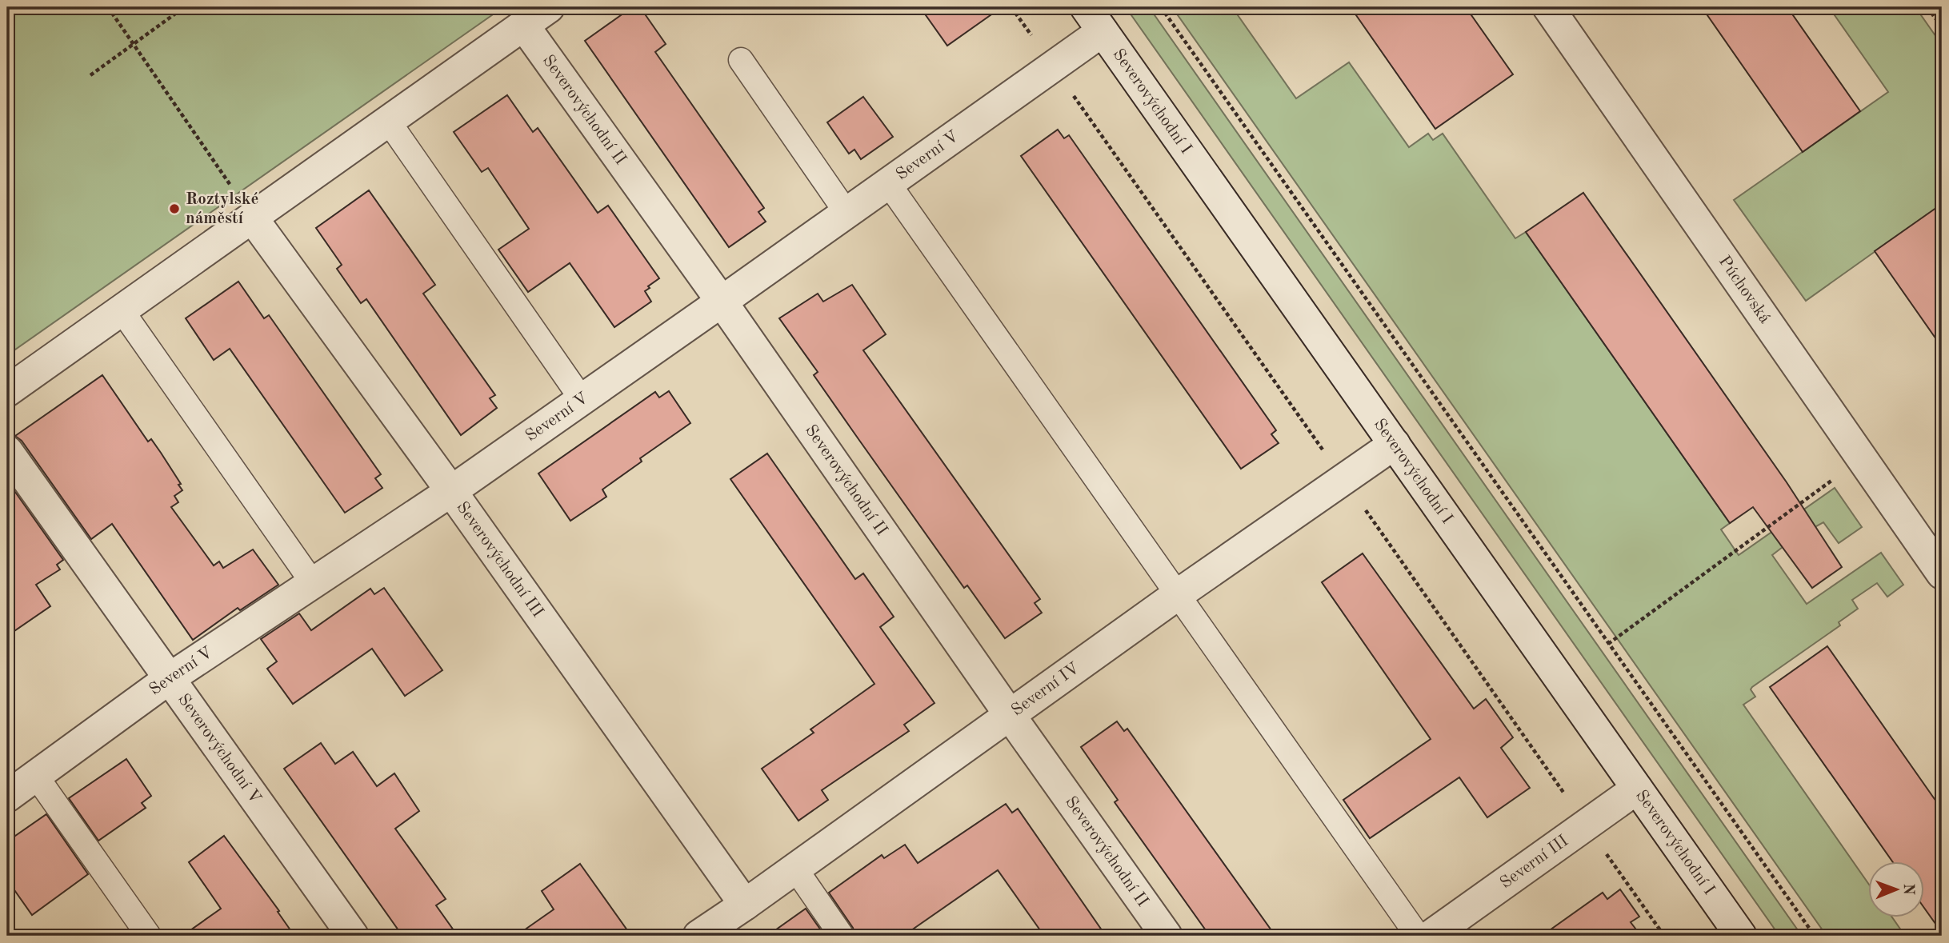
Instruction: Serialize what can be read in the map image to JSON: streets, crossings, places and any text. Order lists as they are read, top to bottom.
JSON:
{
  "streets": {
    "street": [
      "Severovýchodní I",
      "Severovýchodní II",
      "Severní V",
      "Púchovská",
      "Severovýchodní III",
      "Severní IV",
      "Severovýchodní V",
      "Severní III"
    ]
  },
  "crossings": [
    ["Severovýchodní I", "Severní V"],
    ["Severovýchodní I", "Severní IV"],
    ["Severovýchodní I", "Severní III"],
    ["Severovýchodní II", "Severní V"],
    ["Severovýchodní II", "Severní IV"],
    ["Severní V", "Severovýchodní III"],
    ["Severní V", "Severovýchodní V"],
    ["Severovýchodní III", "Severní IV"]
  ],
  "places": ["Roztylské náměstí"],
  "north": "right"
}
